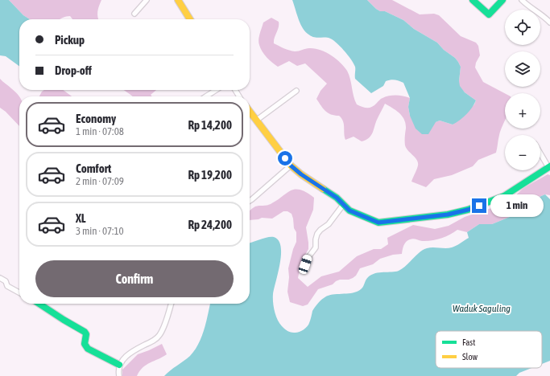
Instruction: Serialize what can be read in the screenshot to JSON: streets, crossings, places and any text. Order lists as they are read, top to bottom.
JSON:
{
  "water": ["Waduk Saguling"],
  "legend": ["Fast", "Slow"],
  "page": {
    "map_buttons": ["+", "−"],
    "banner": ["Pickup", "Drop-off"],
    "list": [
      {
        "name": "Economy",
        "note": "1 min · 07:08",
        "value": "Rp 14,200"
      },
      {
        "name": "Comfort",
        "note": "2 min · 07:09",
        "value": "Rp 19,200"
      },
      {
        "name": "XL",
        "note": "3 min · 07:10",
        "value": "Rp 24,200"
      }
    ],
    "bubble": "1 min",
    "buttons": "Confirm"
  }
}
